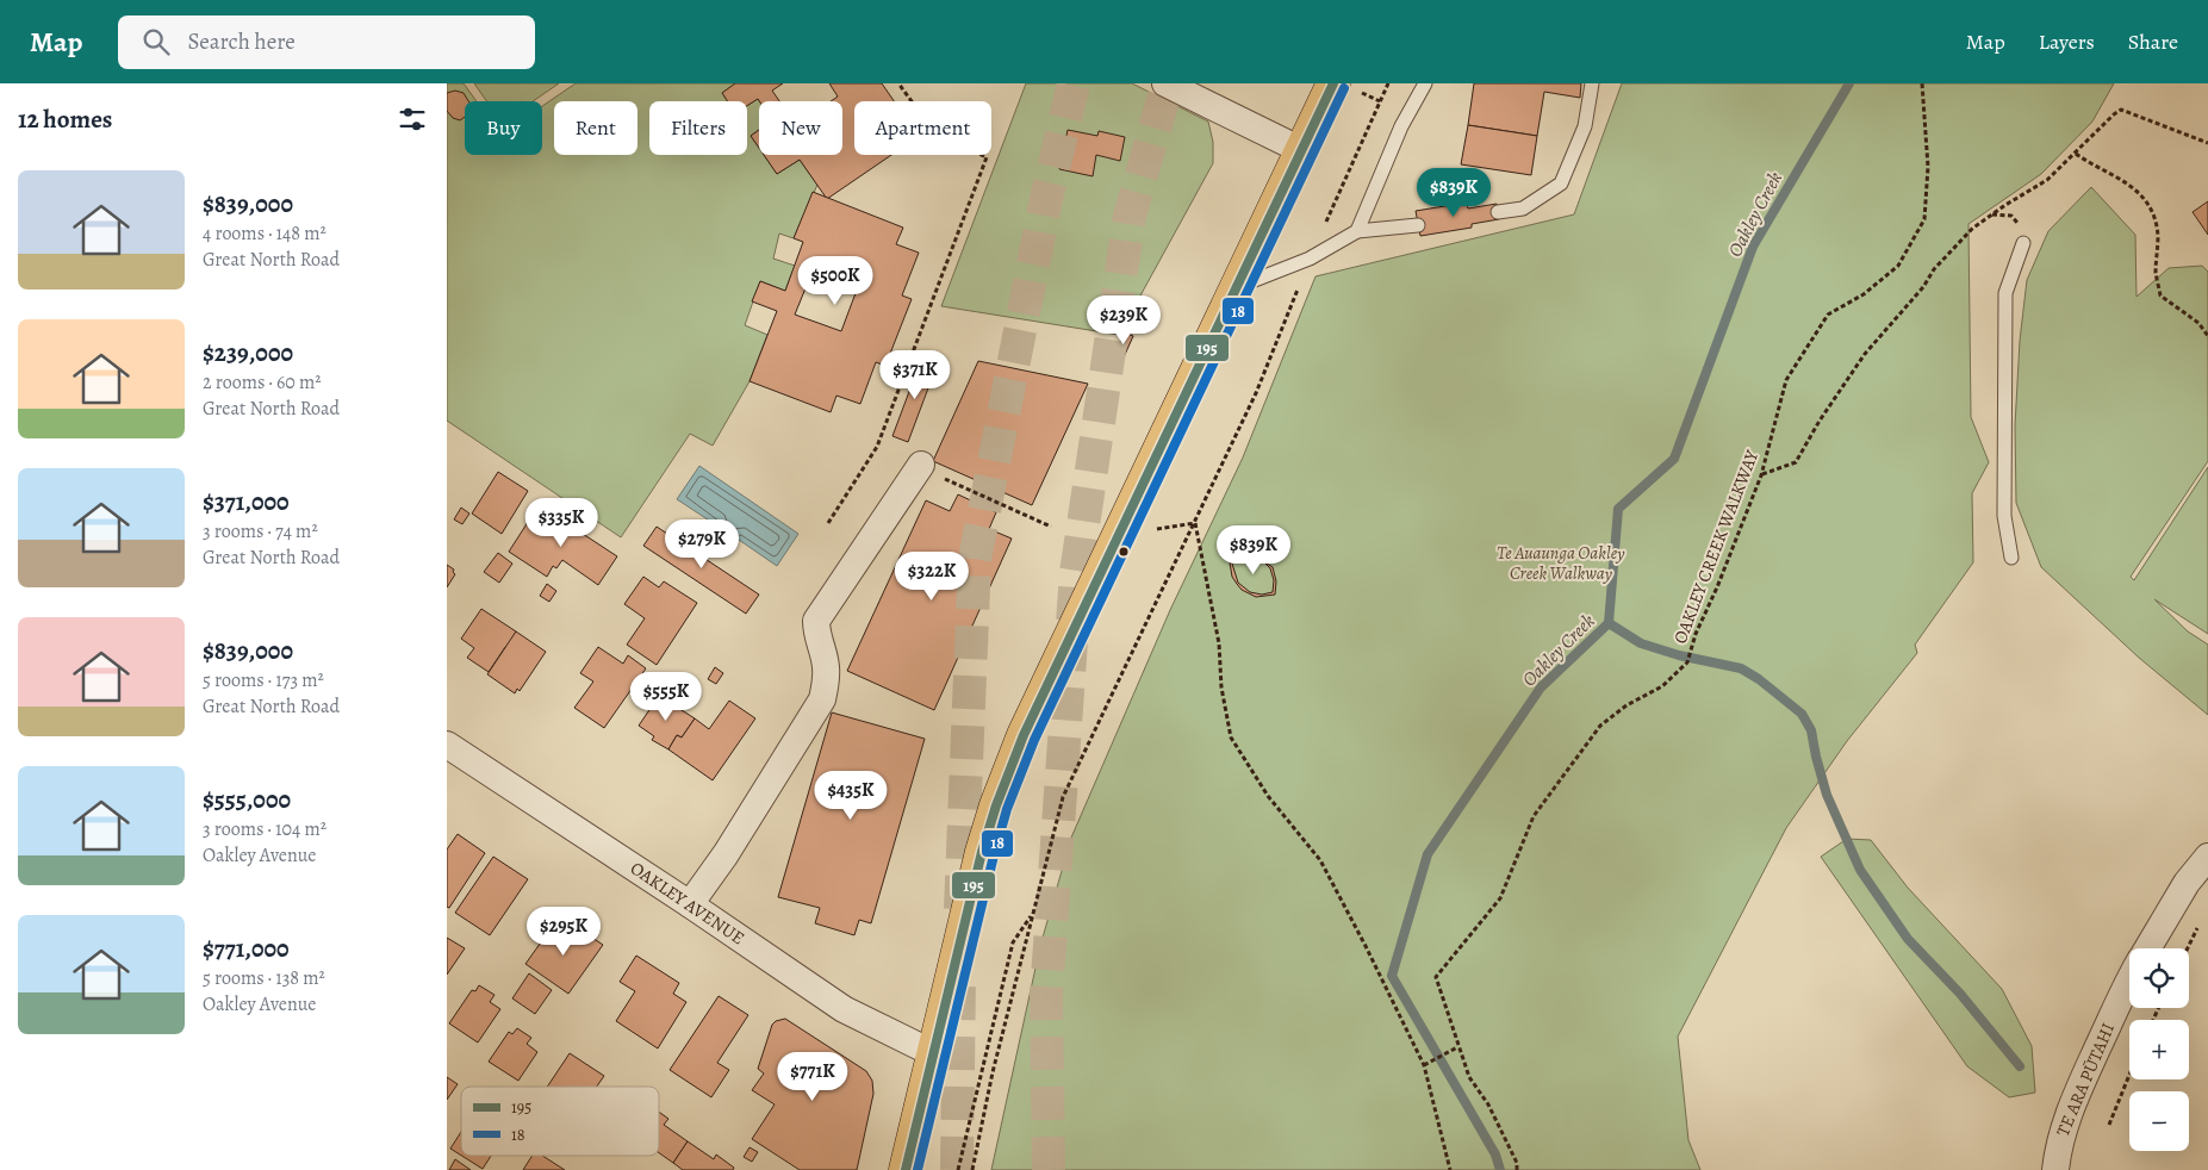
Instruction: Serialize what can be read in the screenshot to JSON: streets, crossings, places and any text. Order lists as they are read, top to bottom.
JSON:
{
  "streets": {
    "street": ["OAKLEY AVENUE", "TE ARA PŪTAHI"],
    "path": ["OAKLEY CREEK WALKWAY"]
  },
  "water": ["Oakley Creek"],
  "parks": ["Te Auaunga Oakley Creek Walkway"],
  "lines": ["transit line 195", "transit line 18"],
  "legend": ["195", "18"],
  "page": {
    "header": "Map",
    "search": "Search here",
    "nav": ["Map", "Layers", "Share"],
    "heading": "12 homes",
    "chip": [
      "Buy",
      "Rent",
      "Filters",
      "New",
      "Apartment"
    ],
    "list": [
      {
        "name": "$839,000",
        "note": "4 rooms · 148 m² · Great North Road"
      },
      {
        "name": "$239,000",
        "note": "2 rooms · 60 m² · Great North Road"
      },
      {
        "name": "$371,000",
        "note": "3 rooms · 74 m² · Great North Road"
      },
      {
        "name": "$839,000",
        "note": "5 rooms · 173 m² · Great North Road"
      },
      {
        "name": "$555,000",
        "note": "3 rooms · 104 m² · Oakley Avenue"
      },
      {
        "name": "$771,000",
        "note": "5 rooms · 138 m² · Oakley Avenue"
      }
    ],
    "price": [
      "$839K",
      "$500K",
      "$239K",
      "$371K",
      "$335K",
      "$279K",
      "$839K",
      "$322K",
      "$555K",
      "$435K",
      "$295K",
      "$771K"
    ],
    "map_buttons": ["+", "−"]
  }
}
